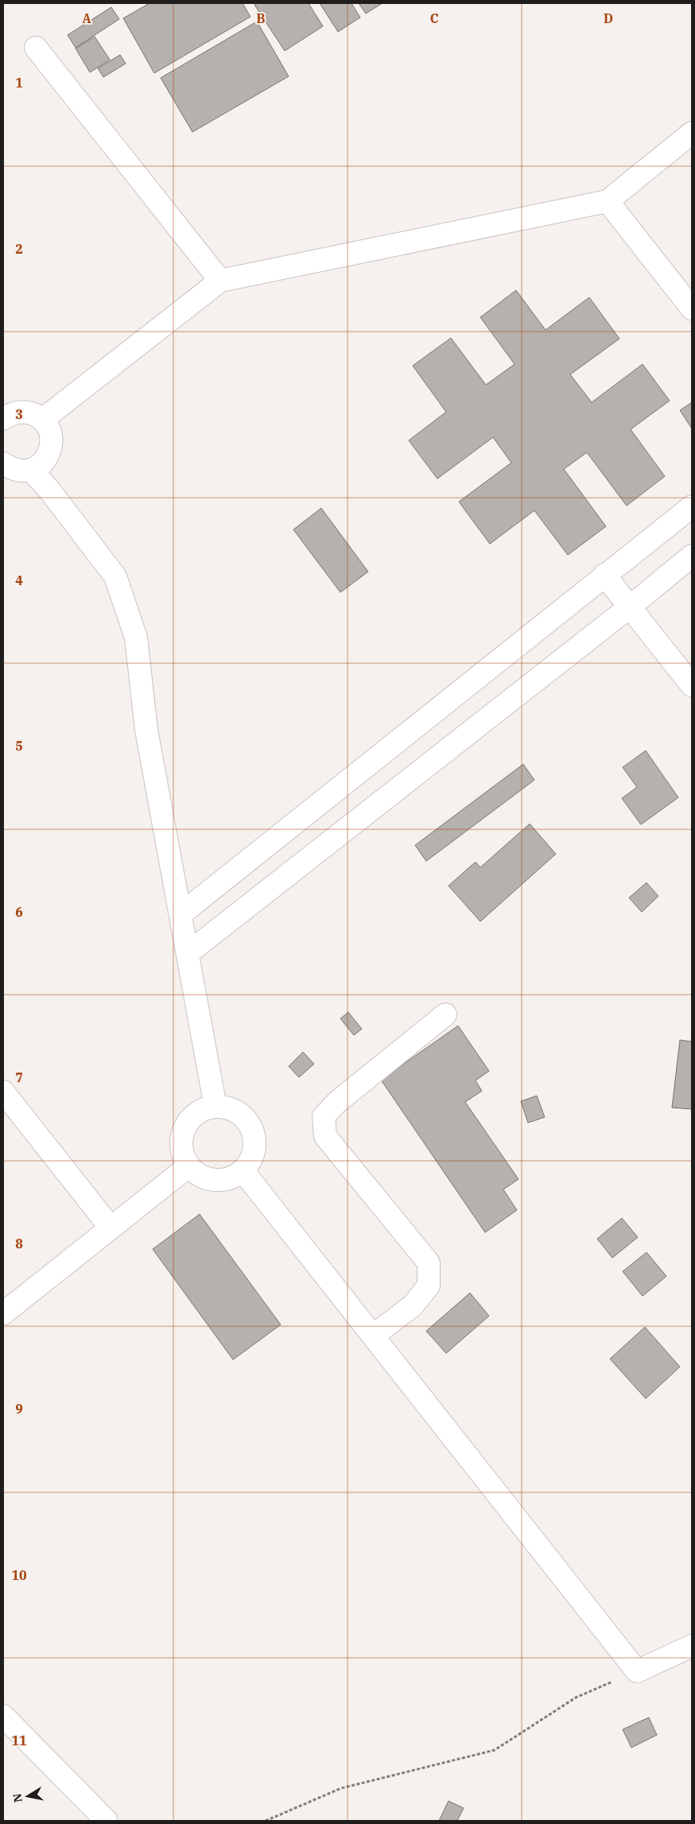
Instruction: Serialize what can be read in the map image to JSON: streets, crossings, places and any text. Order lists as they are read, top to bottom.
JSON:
{
  "north": "left",
  "grid": {
    "columns": [
      "A",
      "B",
      "C",
      "D"
    ],
    "rows": [
      "1",
      "2",
      "3",
      "4",
      "5",
      "6",
      "7",
      "8",
      "9",
      "10",
      "11"
    ]
  }
}
